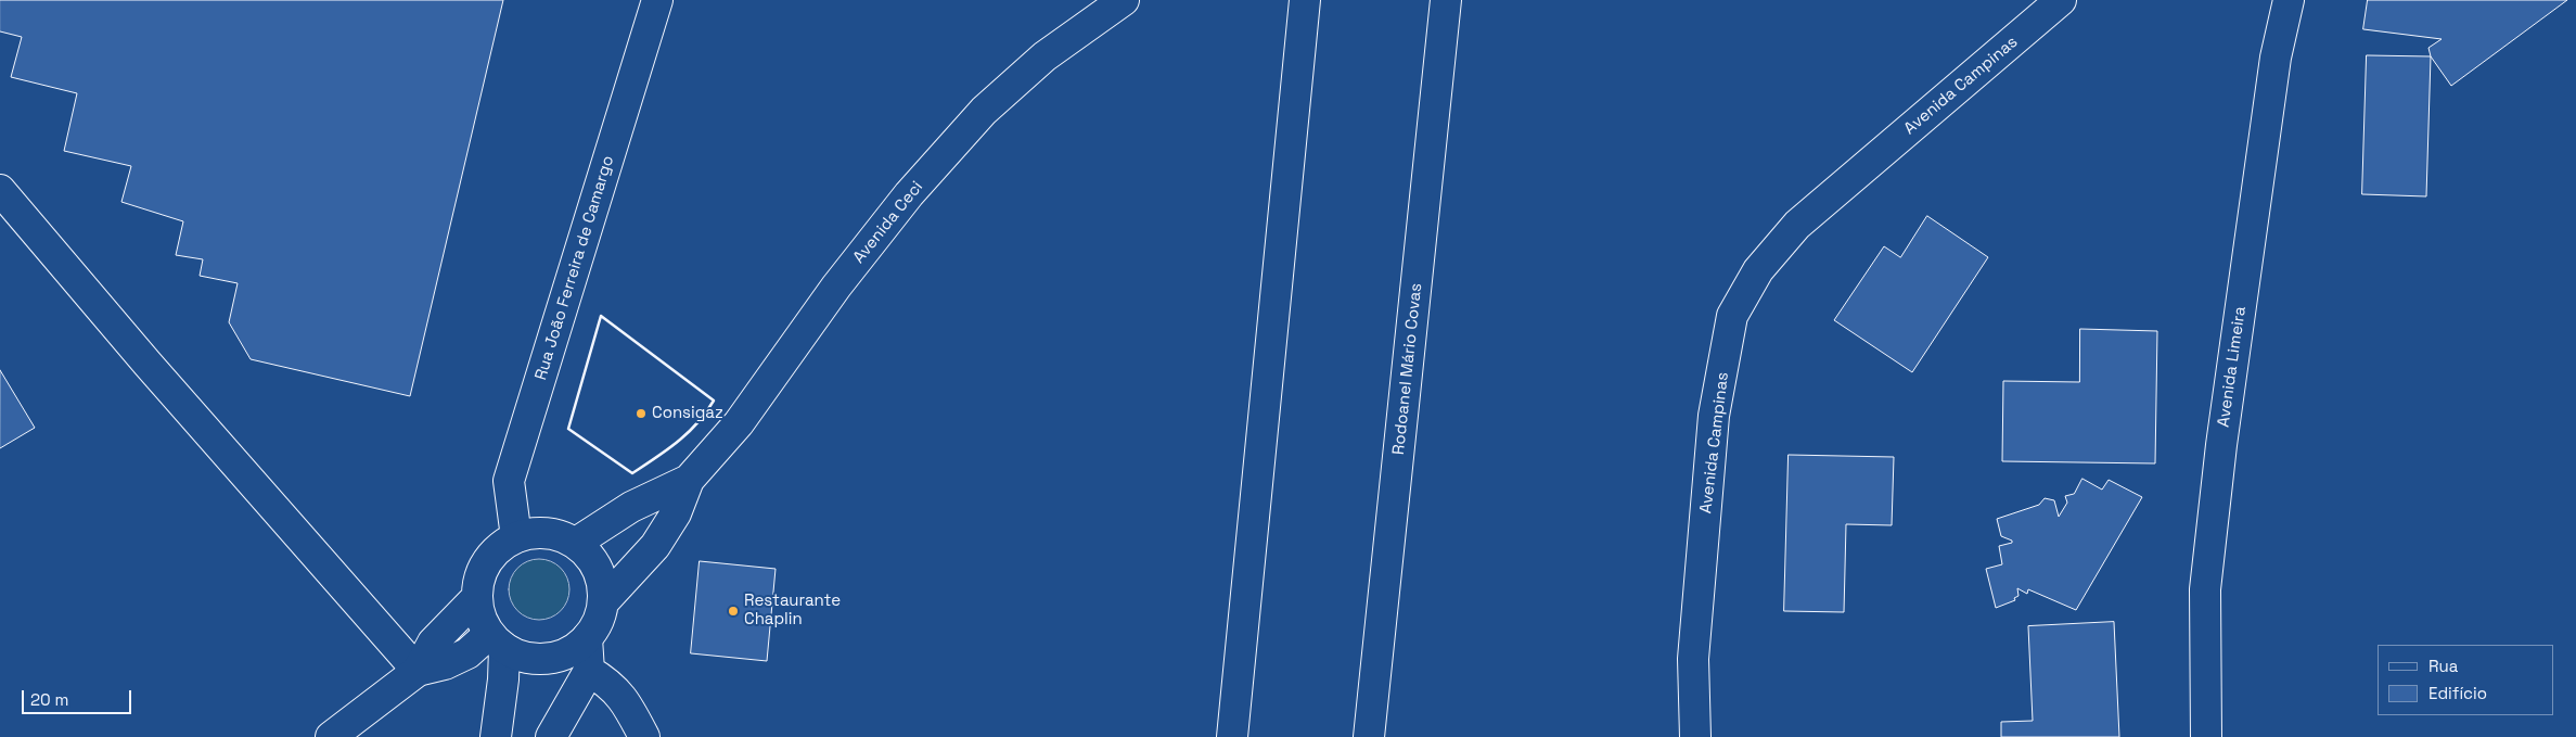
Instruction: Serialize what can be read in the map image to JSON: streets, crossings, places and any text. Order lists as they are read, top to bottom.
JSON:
{
  "streets": {
    "main road": [
      "Avenida Campinas",
      "Avenida Ceci",
      "Rua João Ferreira de Camargo",
      "Avenida Limeira",
      "Rodoanel Mário Covas"
    ]
  },
  "crossings": [
    ["Avenida Ceci", "Rua João Ferreira de Camargo"]
  ],
  "places": ["Consigaz", "Restaurante Chaplin"],
  "legend": ["Rua", "Edifício"],
  "scale_bar": "20 m"
}
